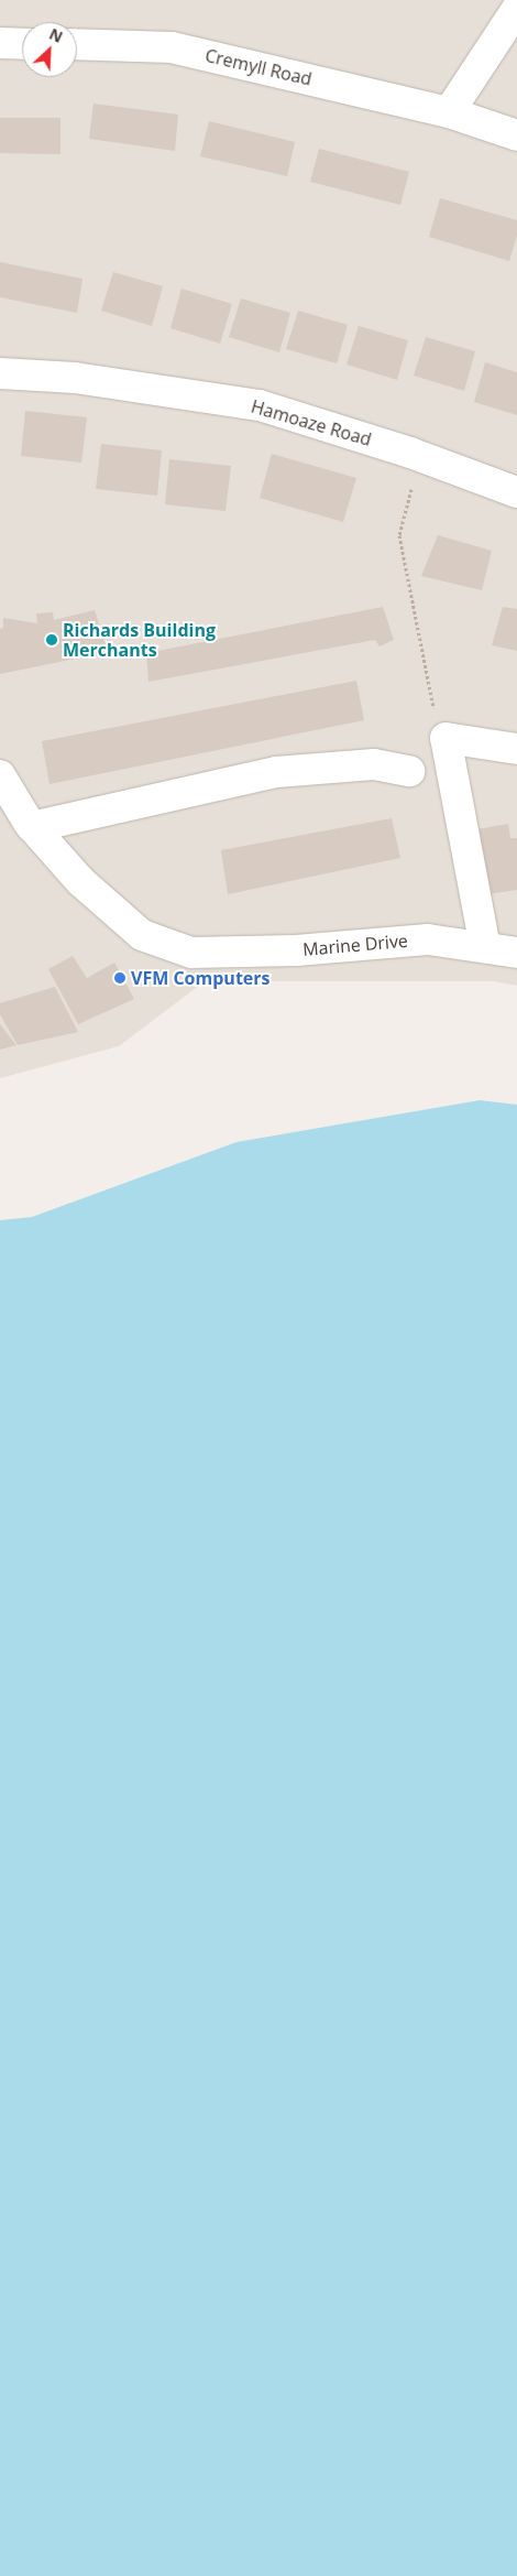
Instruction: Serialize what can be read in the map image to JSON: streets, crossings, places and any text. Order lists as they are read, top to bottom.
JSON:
{
  "streets": {
    "street": ["Cremyll Road", "Hamoaze Road", "Marine Drive"]
  },
  "places": ["Richards Building Merchants", "VFM Computers"],
  "north": "top right"
}
